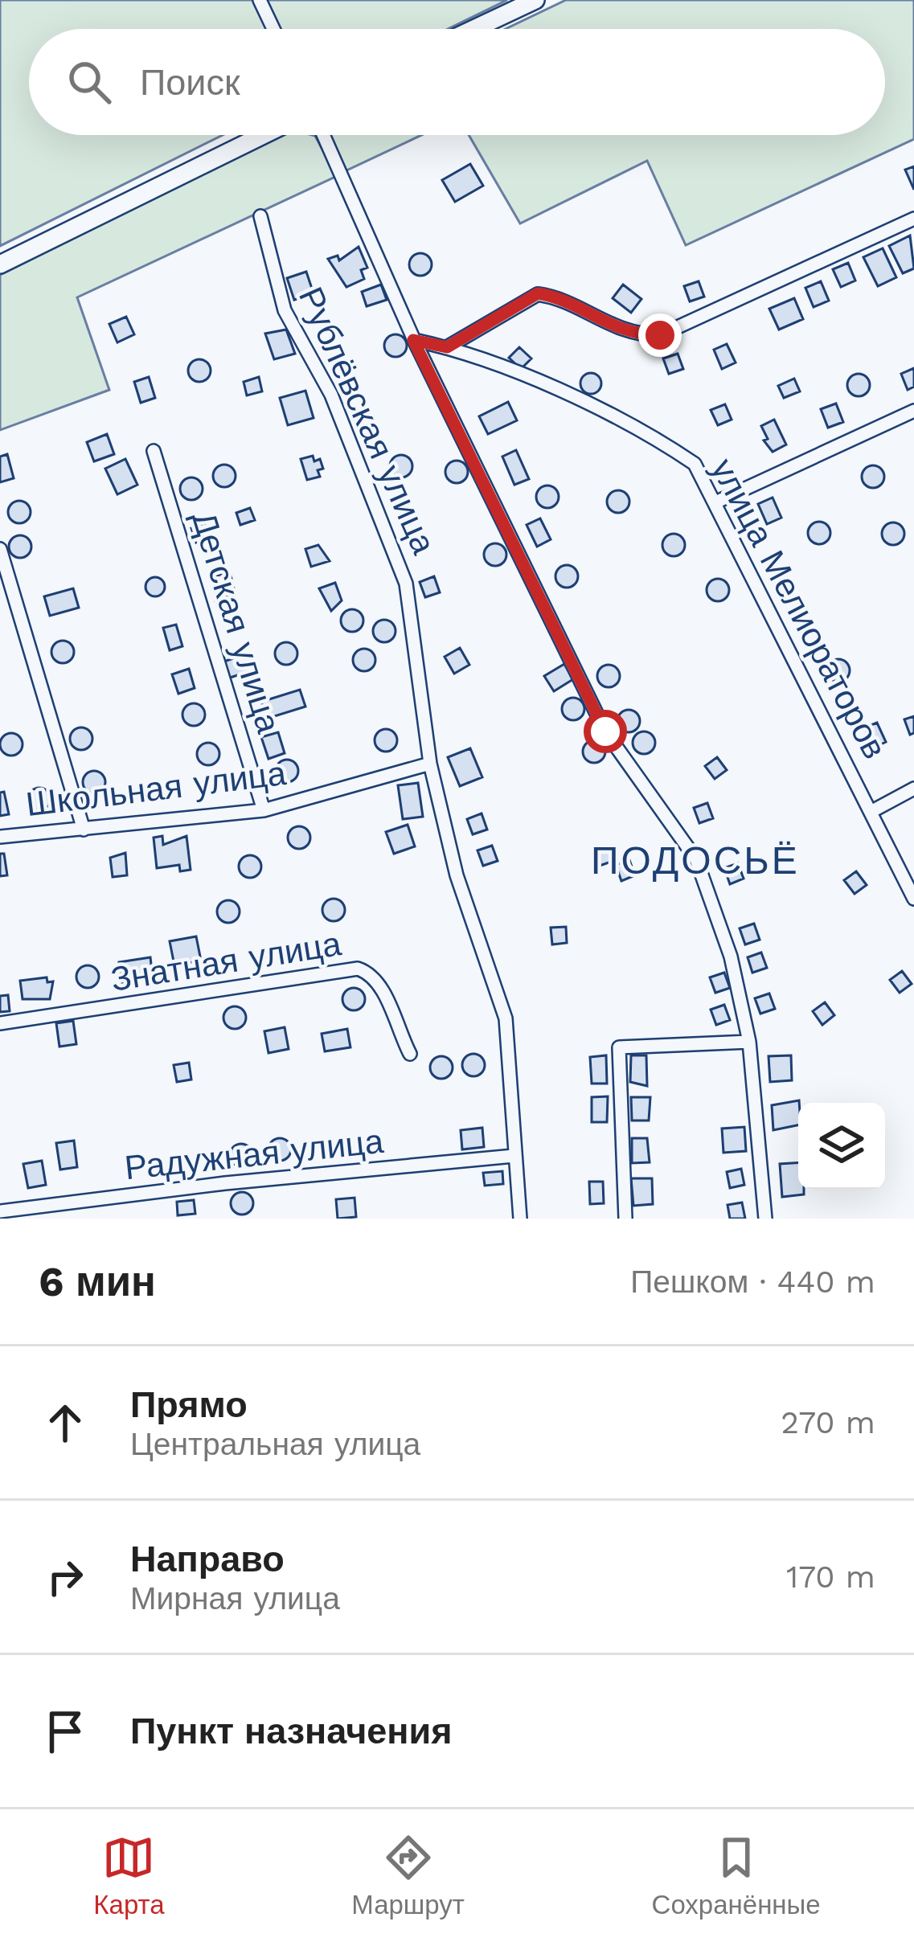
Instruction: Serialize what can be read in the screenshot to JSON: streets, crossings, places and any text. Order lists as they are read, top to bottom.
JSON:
{
  "streets": {
    "street": [
      "Рублёвская улица",
      "улица Мелиораторов",
      "Детская улица",
      "Школьная улица",
      "Знатная улица",
      "Радужная улица"
    ]
  },
  "crossings": [
    ["Рублёвская улица", "Школьная улица"],
    ["Рублёвская улица", "Радужная улица"],
    ["Детская улица", "Школьная улица"]
  ],
  "districts": ["ПОДОСЬЁ"],
  "page": {
    "search": "Поиск",
    "heading": ["6 мин", "Пешком · 440 m"],
    "list": [
      ["Прямо", "Центральная улица", "270 m"],
      ["Направо", "Мирная улица", "170 m"],
      "Пункт назначения"
    ],
    "nav": ["Карта", "Маршрут", "Сохранённые"]
  }
}
